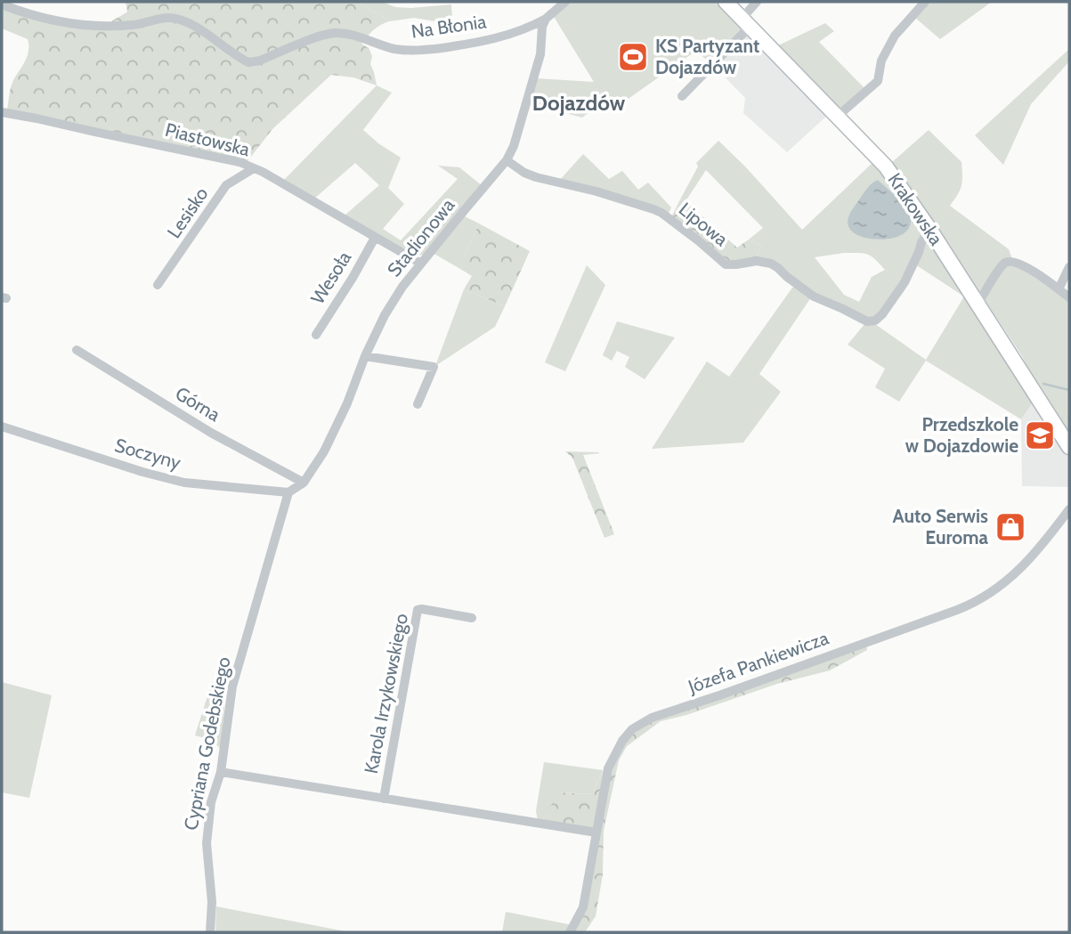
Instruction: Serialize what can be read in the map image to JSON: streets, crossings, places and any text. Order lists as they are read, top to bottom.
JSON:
{
  "streets": {
    "street": [
      "Na Błonia",
      "Piastowska",
      "Krakowska",
      "Lesisko",
      "Lipowa",
      "Stadionowa",
      "Wesoła",
      "Górna",
      "Soczyny",
      "Józefa Pankiewicza",
      "Karola Irzykowskiego",
      "Cypriana Godebskiego"
    ]
  },
  "crossings": [
    ["Na Błonia", "Stadionowa"],
    ["Piastowska", "Lesisko"],
    ["Piastowska", "Stadionowa"],
    ["Piastowska", "Wesoła"],
    ["Krakowska", "Lipowa"],
    ["Lipowa", "Stadionowa"],
    ["Stadionowa", "Górna"],
    ["Stadionowa", "Soczyny"],
    ["Stadionowa", "Cypriana Godebskiego"],
    ["Soczyny", "Cypriana Godebskiego"],
    ["Józefa Pankiewicza", "Karola Irzykowskiego"],
    ["Karola Irzykowskiego", "Cypriana Godebskiego"]
  ],
  "districts": ["Dojazdów"],
  "places": {
    "sports": ["KS Partyzant Dojazdów"],
    "school or university": ["Przedszkole w Dojazdowie"],
    "shop": ["Auto Serwis Euroma"]
  }
}
